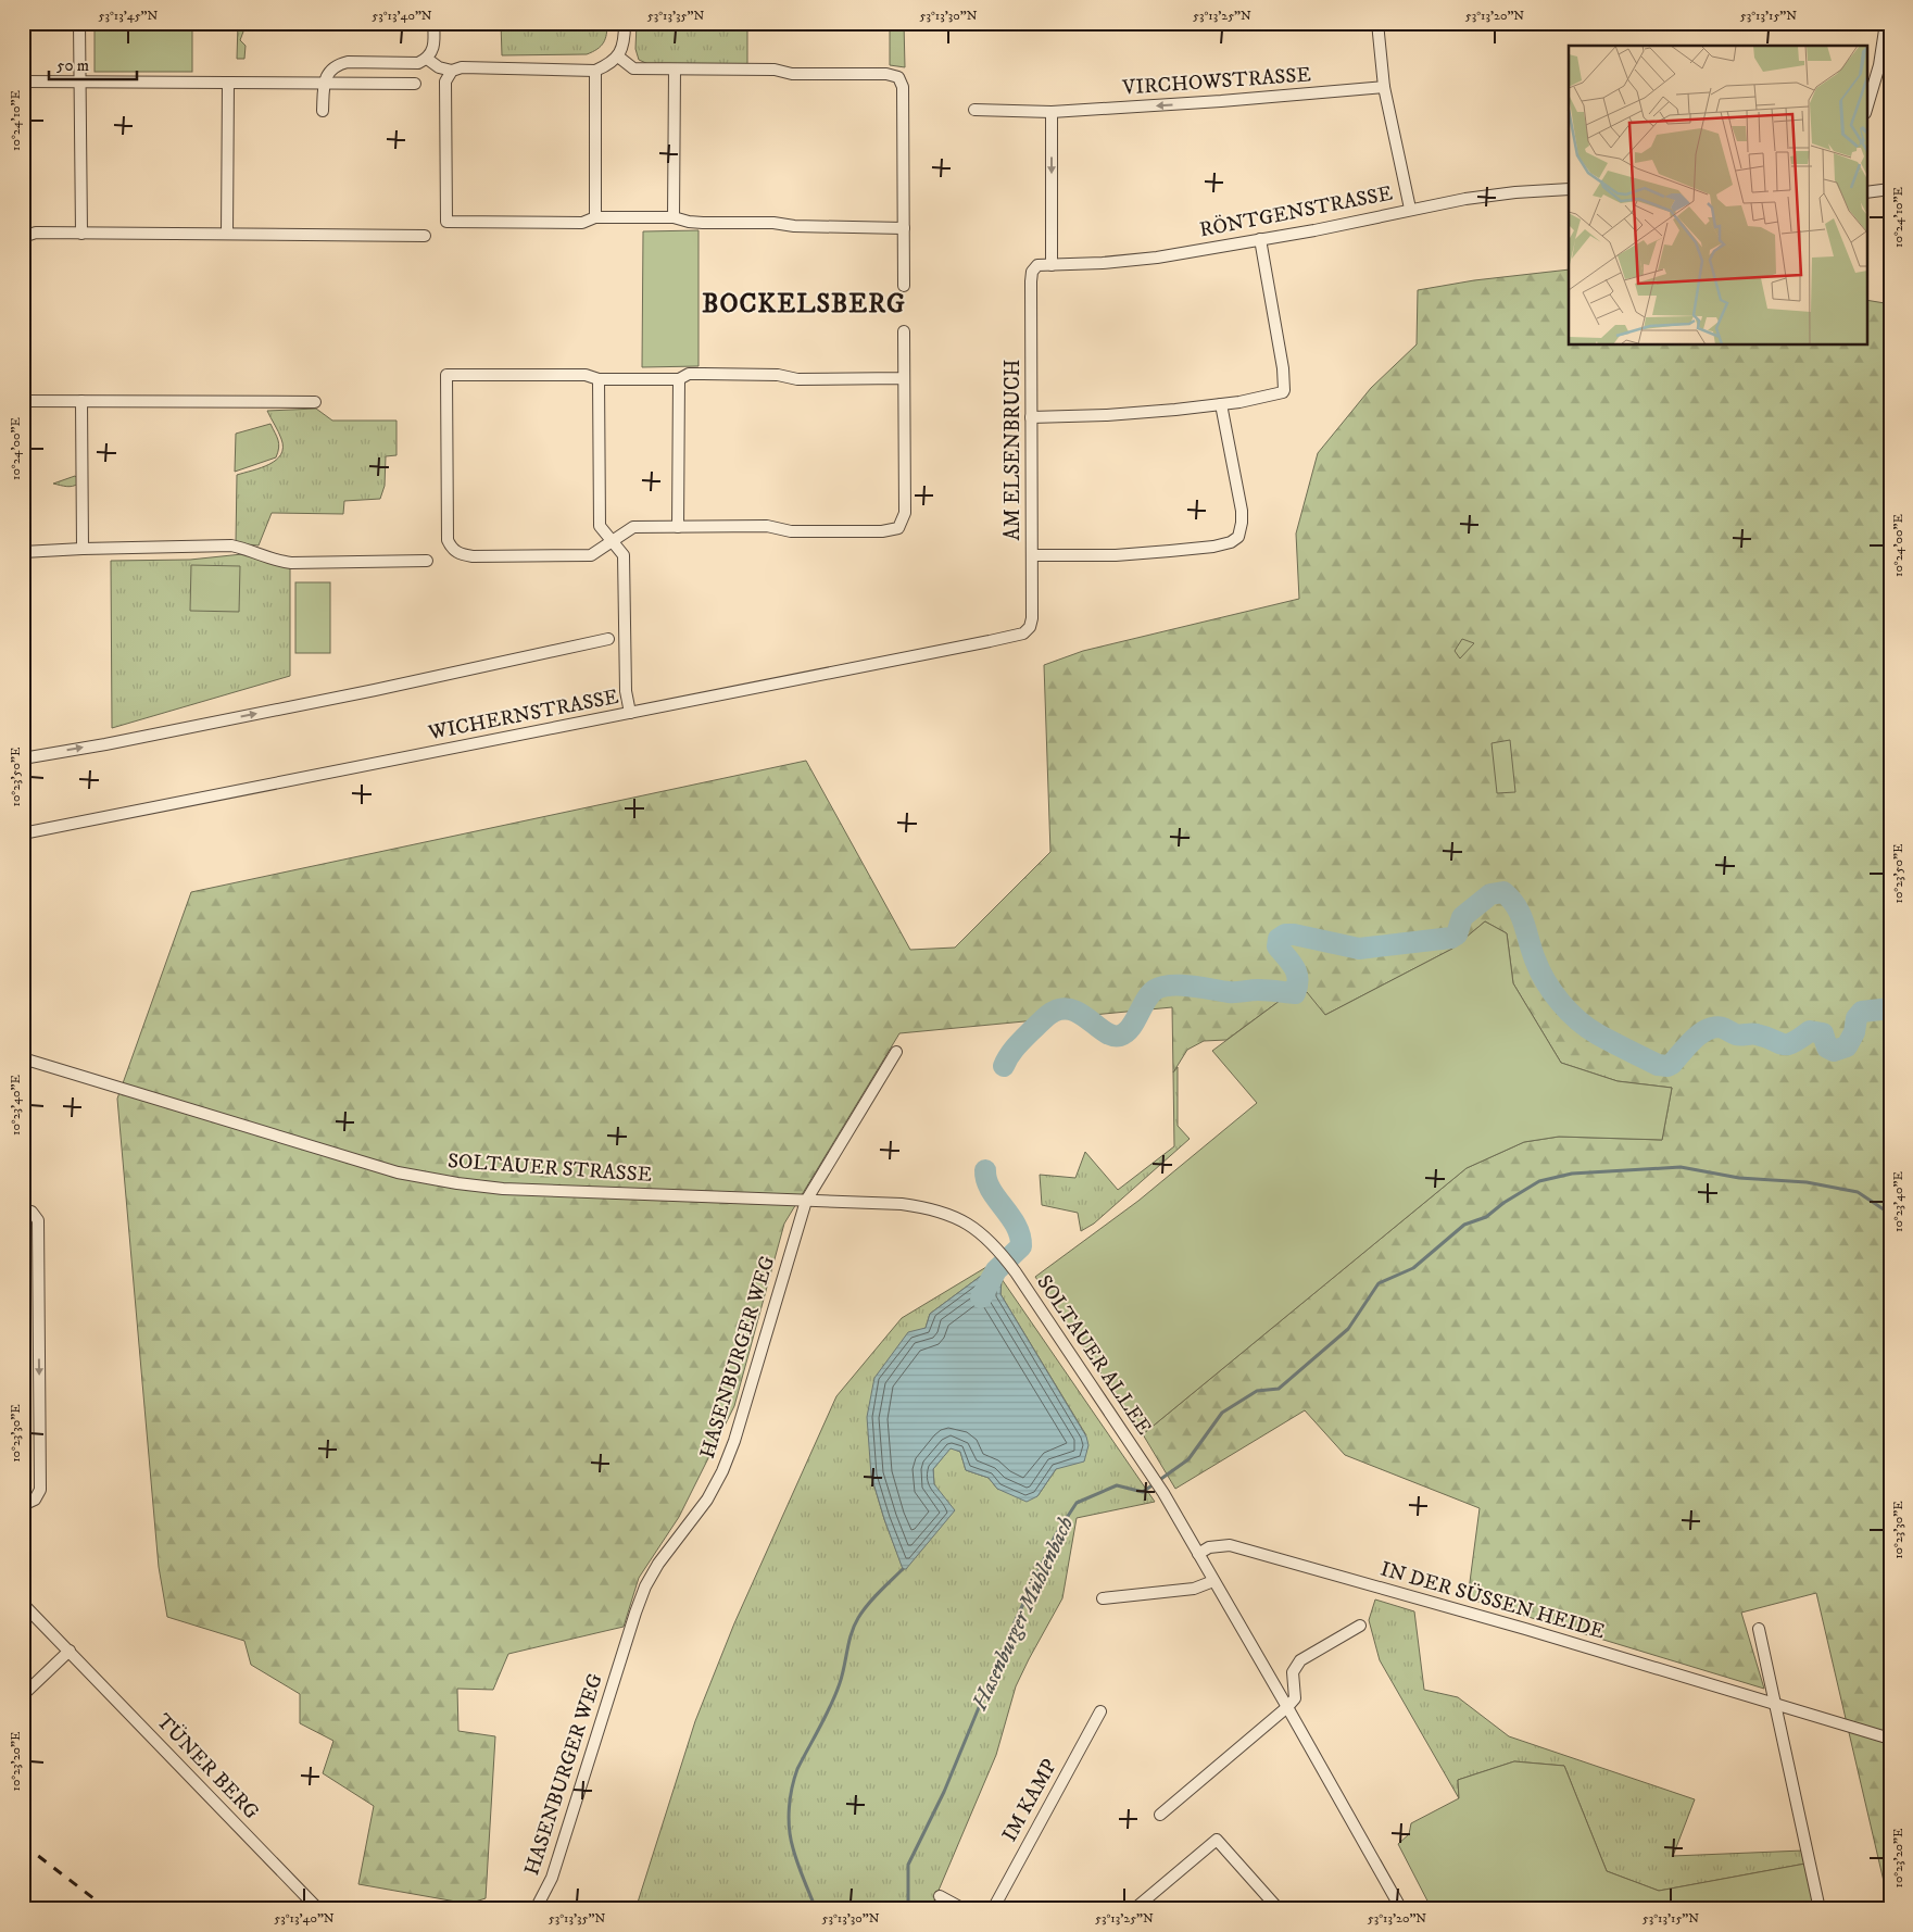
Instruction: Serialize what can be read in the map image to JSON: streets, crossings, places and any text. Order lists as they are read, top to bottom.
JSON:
{
  "streets": {
    "street": [
      "VIRCHOWSTRASSE",
      "RÖNTGENSTRASSE",
      "AM ELSENBRUCH",
      "WICHERNSTRASSE",
      "SOLTAUER STRASSE",
      "SOLTAUER ALLEE",
      "HASENBURGER WEG",
      "IN DER SÜSSEN HEIDE",
      "TÜNER BERG",
      "IM KAMP"
    ]
  },
  "crossings": [
    ["RÖNTGENSTRASSE", "AM ELSENBRUCH"],
    ["AM ELSENBRUCH", "WICHERNSTRASSE"],
    ["SOLTAUER STRASSE", "SOLTAUER ALLEE"],
    ["SOLTAUER STRASSE", "HASENBURGER WEG"],
    ["SOLTAUER ALLEE", "HASENBURGER WEG"],
    ["SOLTAUER ALLEE", "IN DER SÜSSEN HEIDE"]
  ],
  "one_way": ["VIRCHOWSTRASSE"],
  "districts": ["BOCKELSBERG"],
  "water": ["Hasenburger Mühlenbach"],
  "scale_bar": "50 m",
  "coordinates": [
    "53°13'45\"N",
    "53°13'40\"N",
    "53°13'35\"N",
    "53°13'30\"N",
    "53°13'25\"N",
    "53°13'20\"N",
    "53°13'15\"N",
    "10°24'10\"E",
    "10°24'00\"E",
    "10°23'50\"E",
    "10°23'40\"E",
    "10°23'30\"E",
    "10°23'20\"E"
  ]
}
